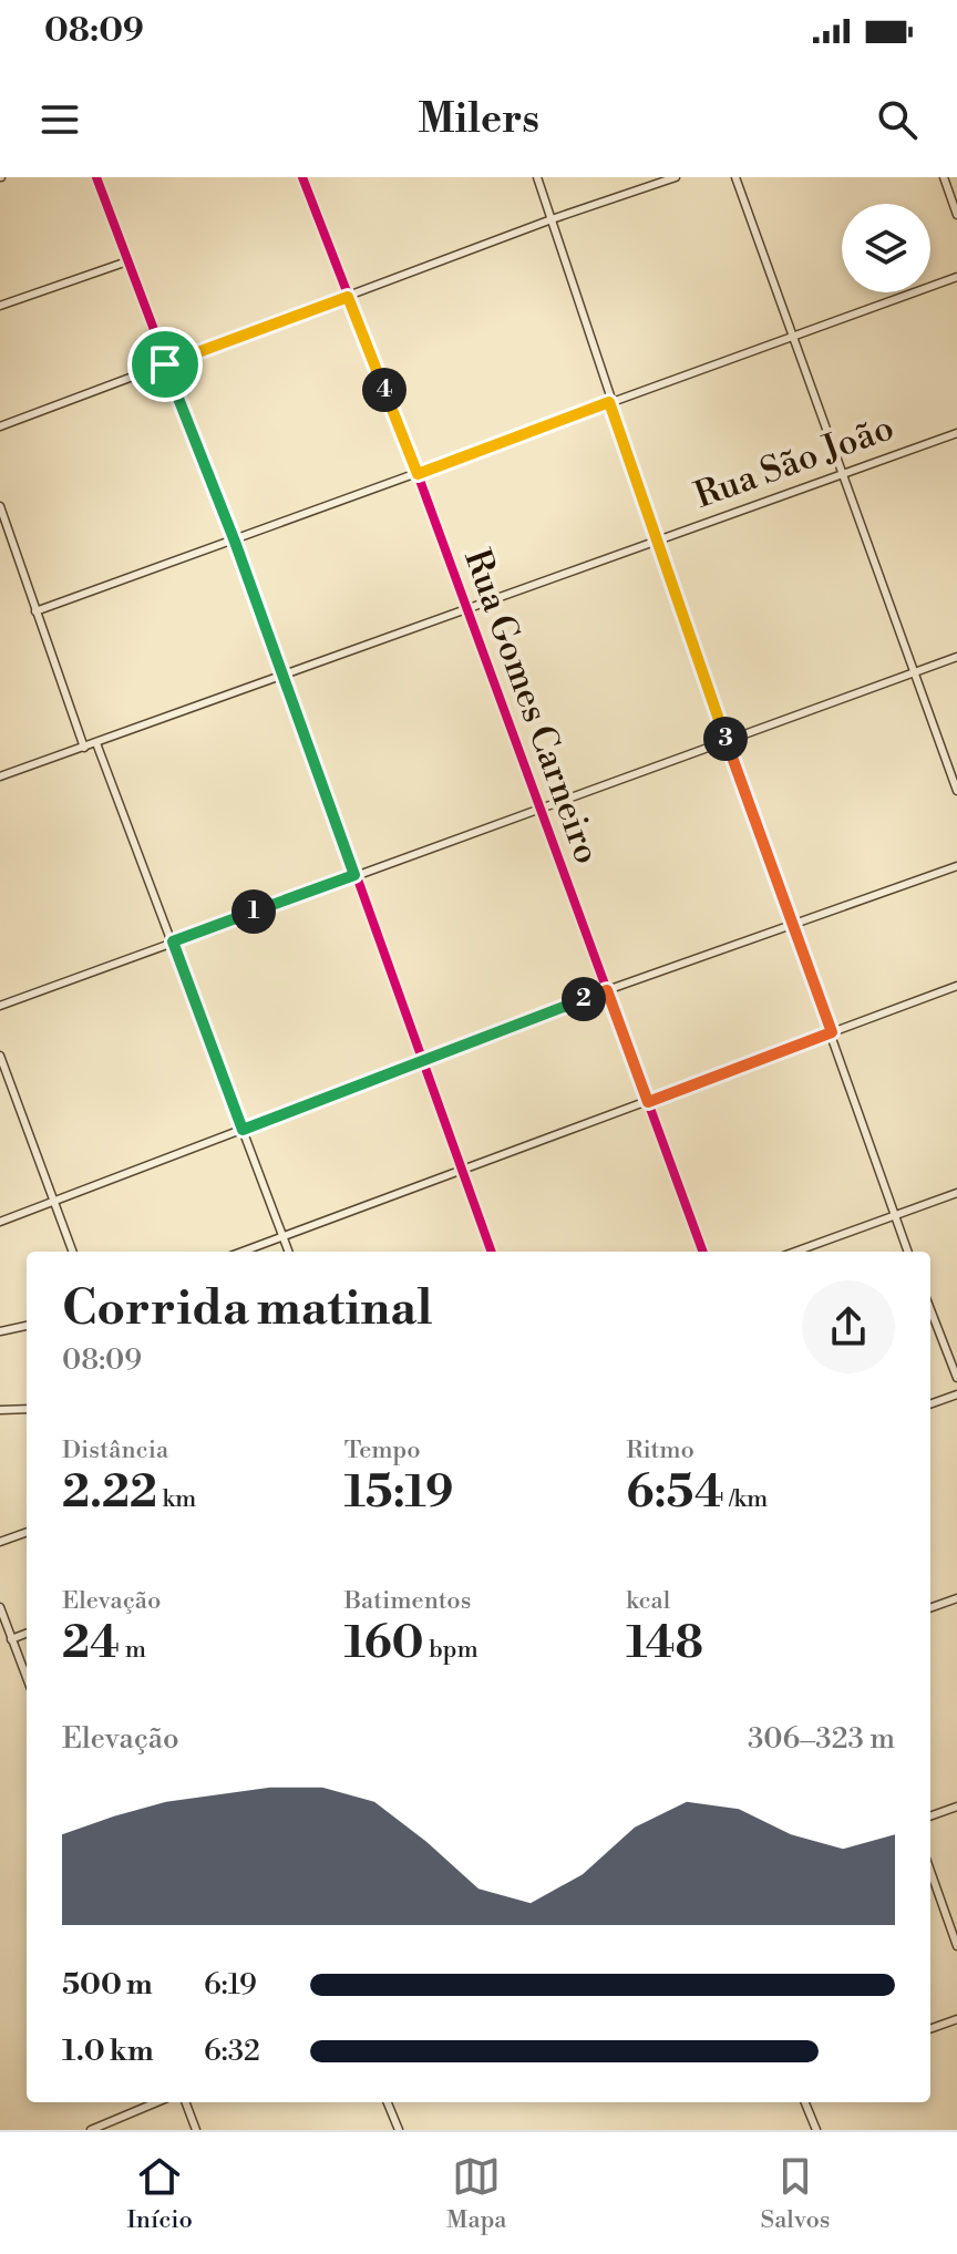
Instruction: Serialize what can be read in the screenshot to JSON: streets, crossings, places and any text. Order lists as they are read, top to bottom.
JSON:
{
  "streets": {
    "street": ["Rua São João", "Rua Gomes Carneiro"]
  },
  "crossings": [
    ["Rua São João", "Rua Gomes Carneiro"]
  ],
  "page": {
    "status": "08:09",
    "header": "Milers",
    "pins": [
      "4",
      "3",
      "1",
      "2"
    ],
    "heading": ["Corrida matinal", "08:09"],
    "stats": [
      ["Distância", "2.22 km"],
      ["Tempo", "15:19"],
      ["Ritmo", "6:54 /km"],
      ["Elevação", "24 m"],
      ["Batimentos", "160 bpm"],
      ["kcal", "148"]
    ],
    "chart": ["Elevação", "306–323 m"],
    "list": [
      {
        "name": "500 m",
        "note": "6:19"
      },
      {
        "name": "1.0 km",
        "note": "6:32"
      }
    ],
    "tabs": ["Início", "Mapa", "Salvos"]
  }
}
